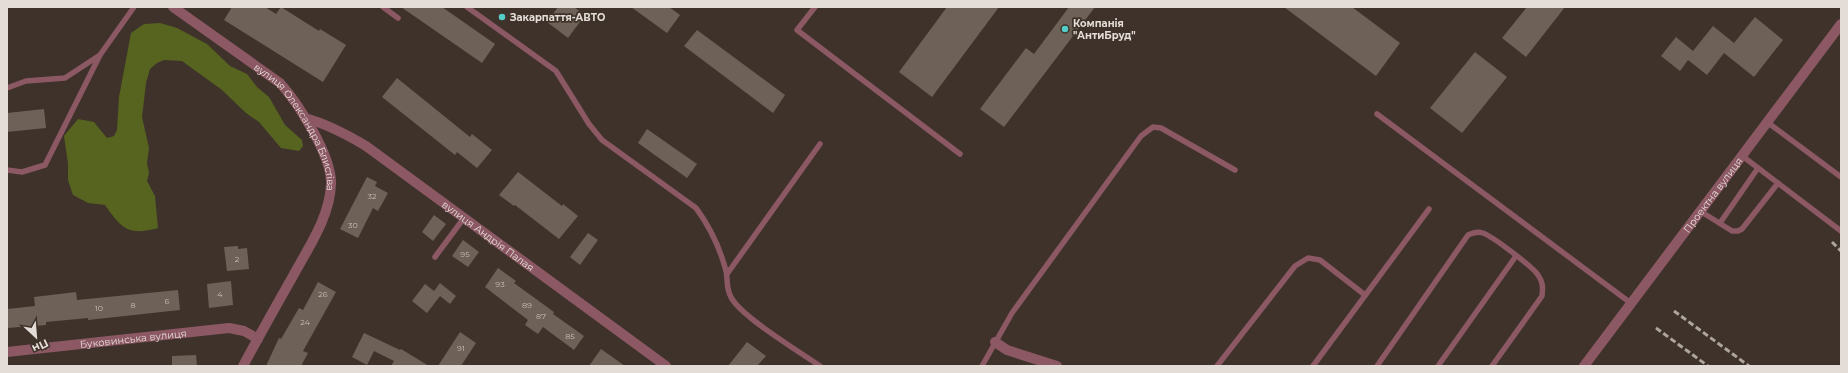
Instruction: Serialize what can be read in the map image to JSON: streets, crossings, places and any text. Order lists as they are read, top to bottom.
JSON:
{
  "streets": {
    "street": [
      "вулиця Олександра Блистіва",
      "Проектна вулиця",
      "вулиця Андрія Палая",
      "Буковинська вулиця"
    ]
  },
  "crossings": [
    ["вулиця Олександра Блистіва", "вулиця Андрія Палая"],
    ["вулиця Олександра Блистіва", "Буковинська вулиця"]
  ],
  "places": ["Закарпаття-АВТО", "Компанія \"АнтиБруд\""],
  "house_numbers": [
    "32",
    "30",
    "95",
    "2",
    "93",
    "4",
    "26",
    "6",
    "8",
    "89",
    "10",
    "87",
    "24",
    "85",
    "91"
  ],
  "north": "bottom right"
}
